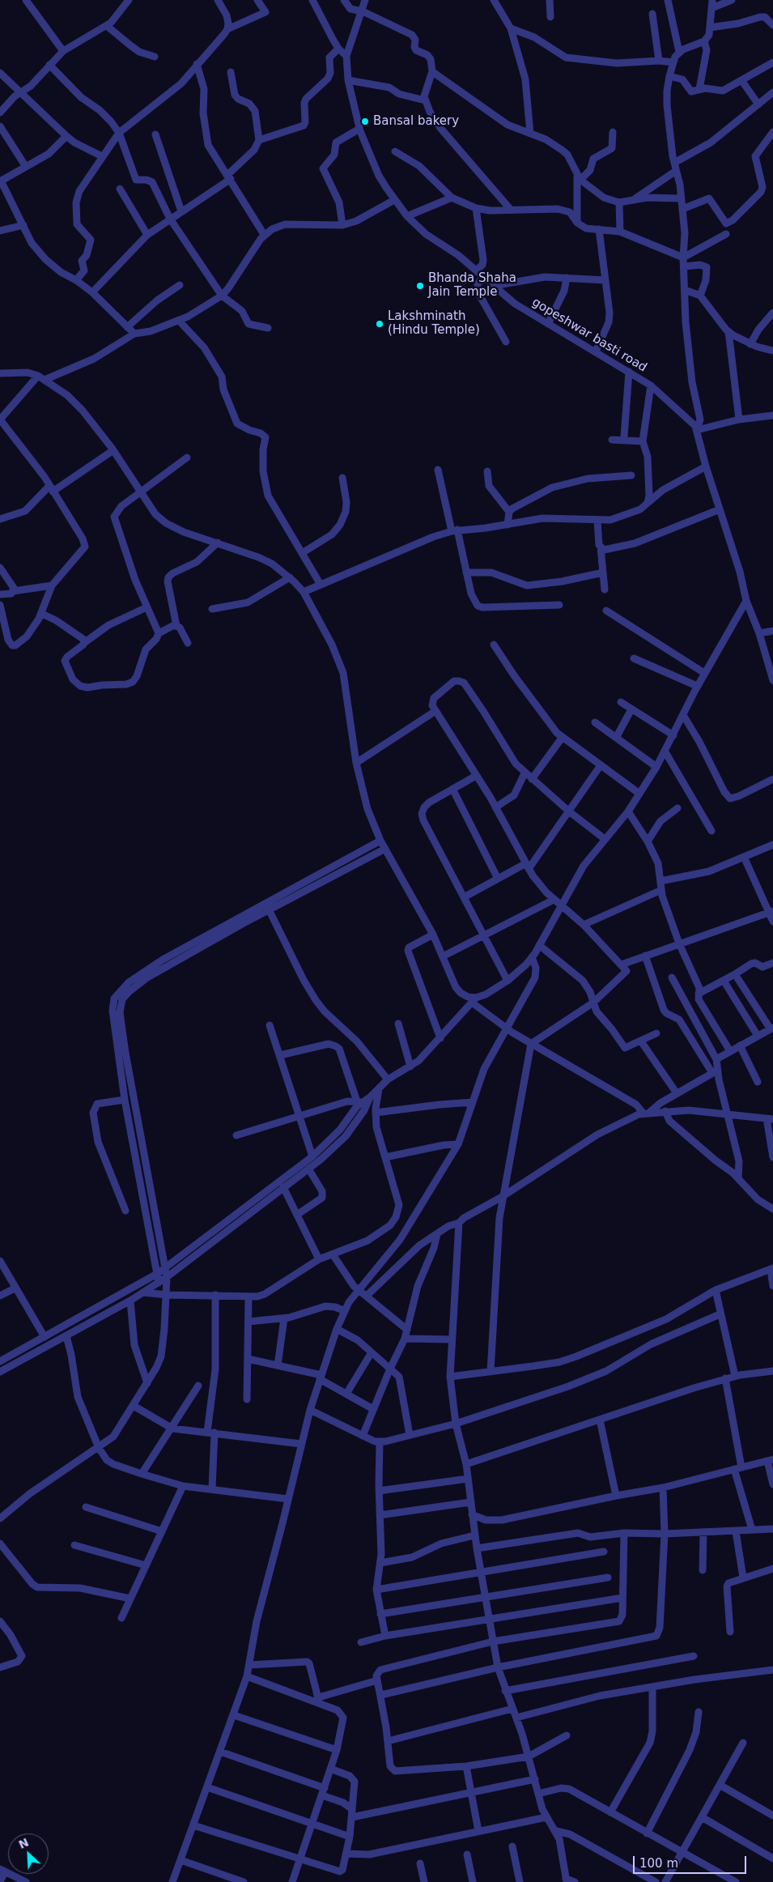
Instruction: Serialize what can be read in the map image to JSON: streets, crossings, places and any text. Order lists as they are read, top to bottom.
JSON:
{
  "streets": {
    "street": ["gopeshwar basti road"]
  },
  "places": ["Bansal bakery", "Bhanda Shaha Jain Temple", "Lakshminath (Hindu Temple)"],
  "scale_bar": "100 m",
  "north": "top left"
}
